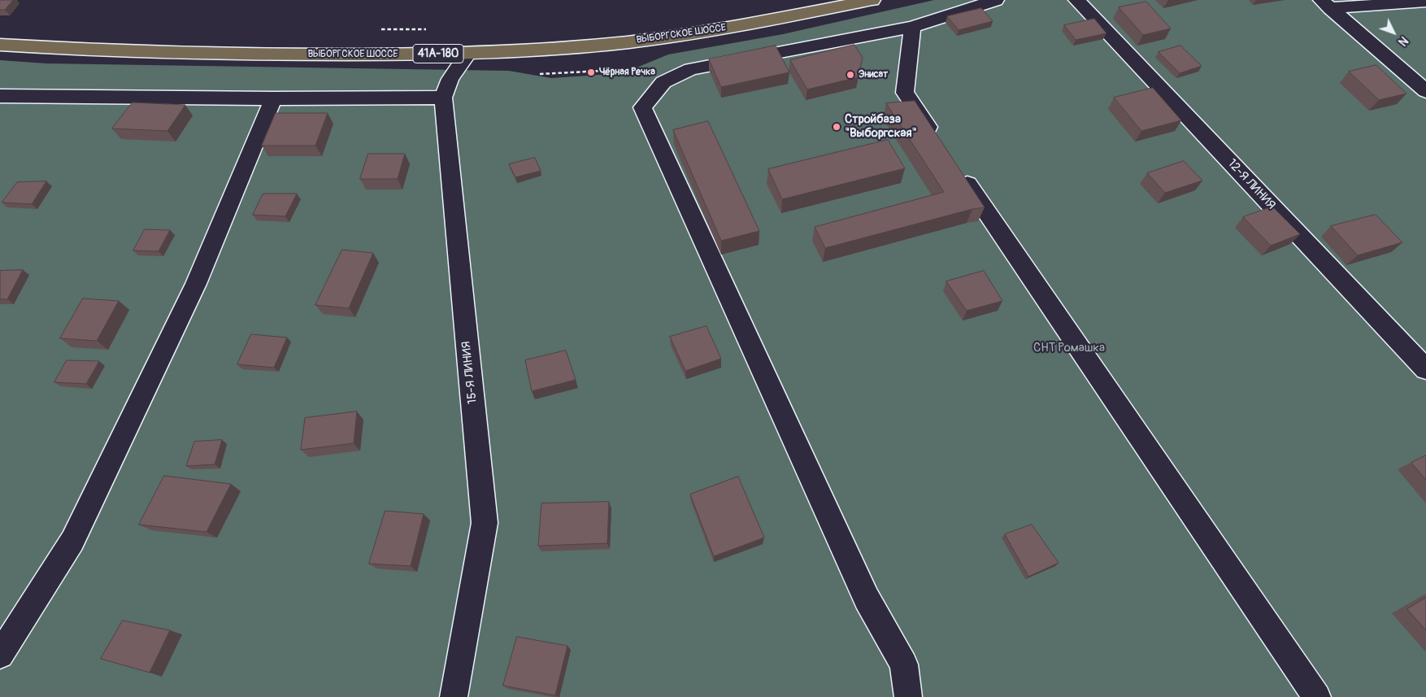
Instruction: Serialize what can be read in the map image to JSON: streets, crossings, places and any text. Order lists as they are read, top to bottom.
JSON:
{
  "streets": {
    "main road": ["ВЫБОРГСКОЕ ШОССЕ", "41А-180"],
    "street": ["12-Я ЛИНИЯ", "15-Я ЛИНИЯ"]
  },
  "crossings": [
    ["ВЫБОРГСКОЕ ШОССЕ", "15-Я ЛИНИЯ"]
  ],
  "parks": ["СНТ Ромашка"],
  "places": ["Чёрная Речка", "Энисат", "Стройбаза \"Выборгская\""],
  "north": "bottom right"
}
